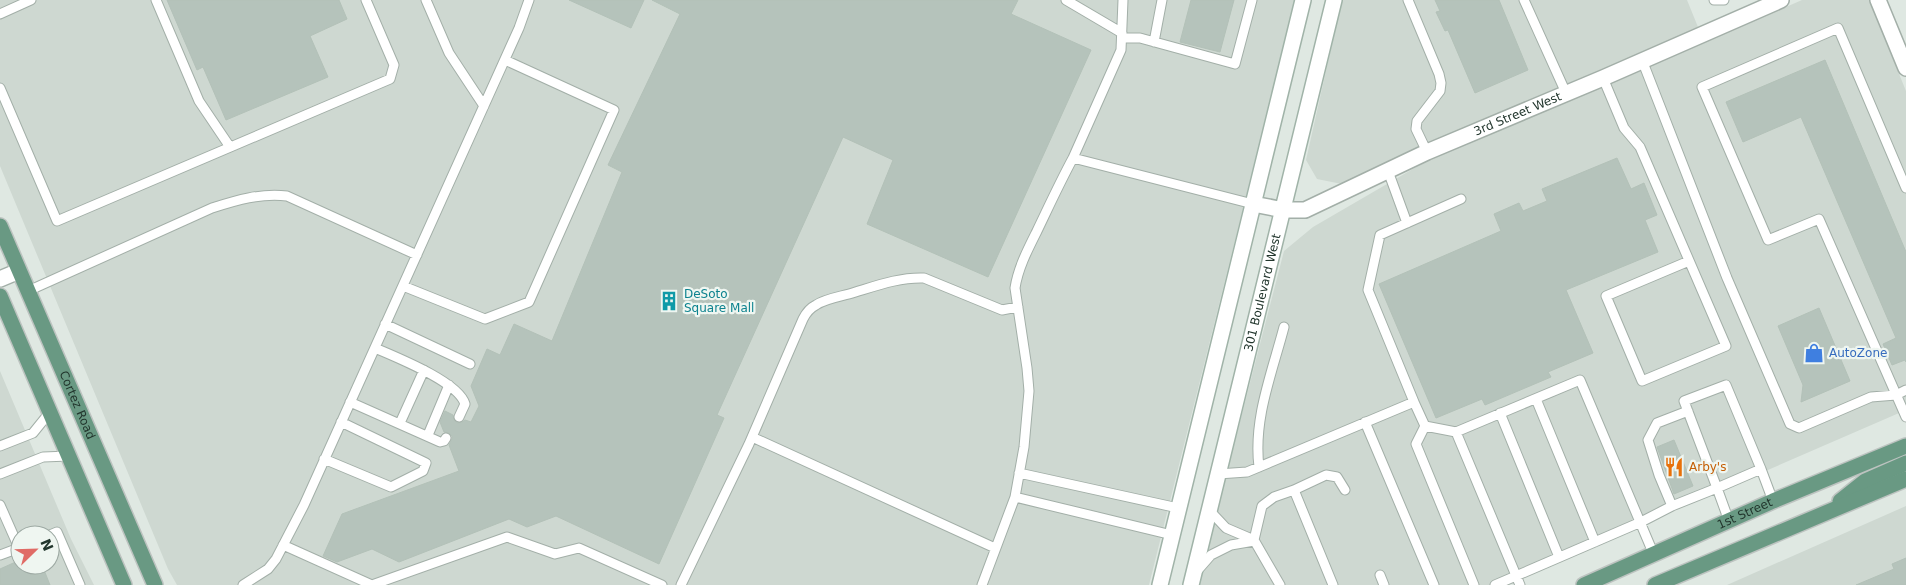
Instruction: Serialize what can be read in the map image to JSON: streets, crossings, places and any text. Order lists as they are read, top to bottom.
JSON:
{
  "streets": {
    "main road": [
      "3rd Street West",
      "301 Boulevard West",
      "Cortez Road",
      "1st Street"
    ]
  },
  "crossings": [
    ["3rd Street West", "301 Boulevard West"]
  ],
  "places": {
    "building": ["DeSoto Square Mall"],
    "shop": ["AutoZone"],
    "restaurant": ["Arby's"]
  },
  "north": "top right"
}
